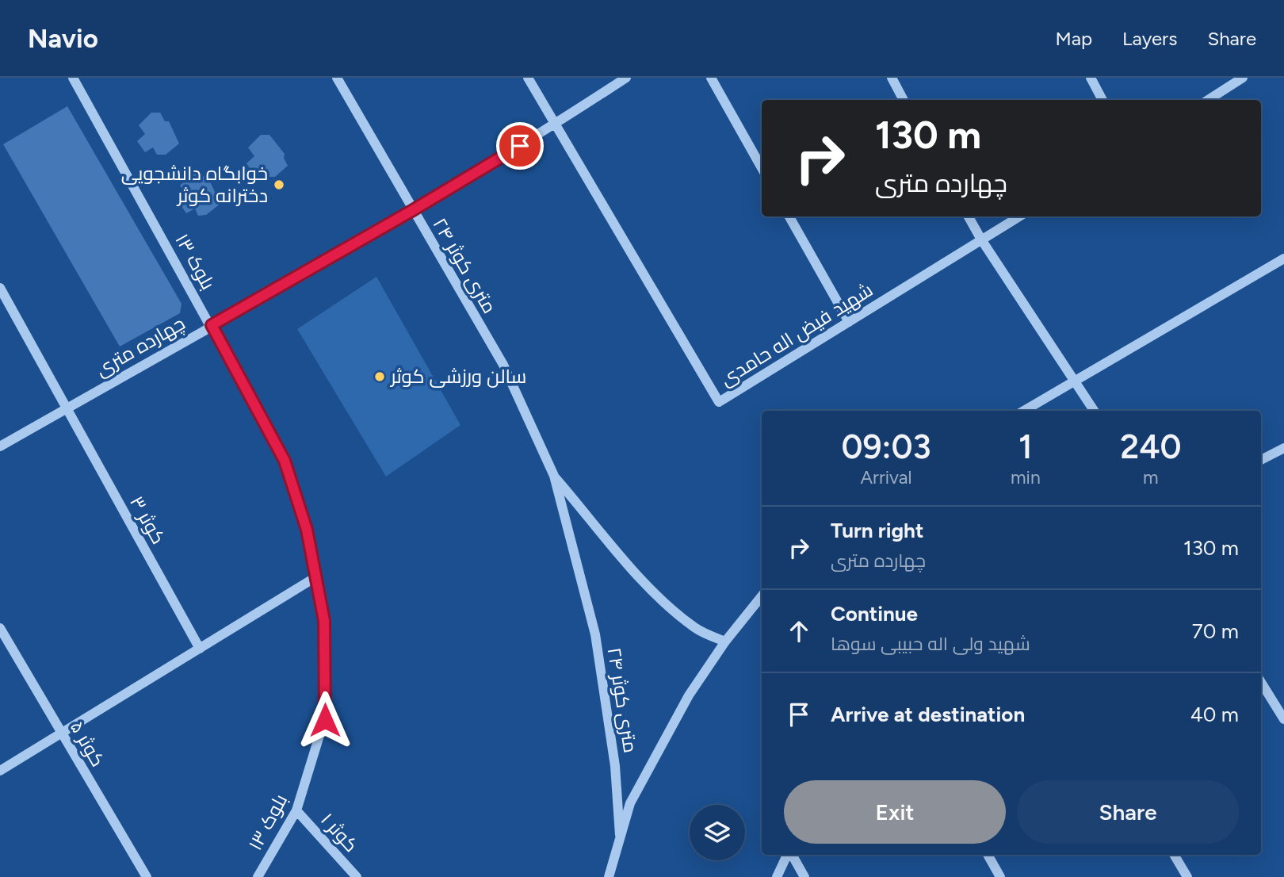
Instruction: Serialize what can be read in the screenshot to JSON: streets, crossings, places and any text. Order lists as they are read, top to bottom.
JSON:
{
  "streets": {
    "street": [
      "بلوک ۱۳",
      "۲۴ متری کوثر",
      "شهید فیض اله حامدی",
      "چهارده متری",
      "کوثر ۳",
      "کوثر ۵",
      "کوثر ۱"
    ]
  },
  "crossings": [
    ["بلوک ۱۳", "چهارده متری"],
    ["بلوک ۱۳", "کوثر ۱"],
    ["۲۴ متری کوثر", "چهارده متری"],
    ["شهید فیض اله حامدی", "چهارده متری"],
    ["چهارده متری", "کوثر ۳"]
  ],
  "places": ["خوابگاه دانشجویی دخترانه کوثر", "سالن ورزشی کوثر"],
  "page": {
    "header": "Navio",
    "nav": ["Map", "Layers", "Share"],
    "turn": ["130 m", "چهارده متری"],
    "eta": [
      "09:03",
      "Arrival",
      "1",
      "min",
      "240",
      "m"
    ],
    "list": [
      {
        "name": "Turn right",
        "note": "چهارده متری",
        "value": "130 m"
      },
      {
        "name": "Continue",
        "note": "شهید ولی اله حبیبی سوها",
        "value": "70 m"
      },
      {
        "name": "Arrive at destination",
        "value": "40 m"
      }
    ],
    "buttons": ["Exit", "Share"]
  }
}
